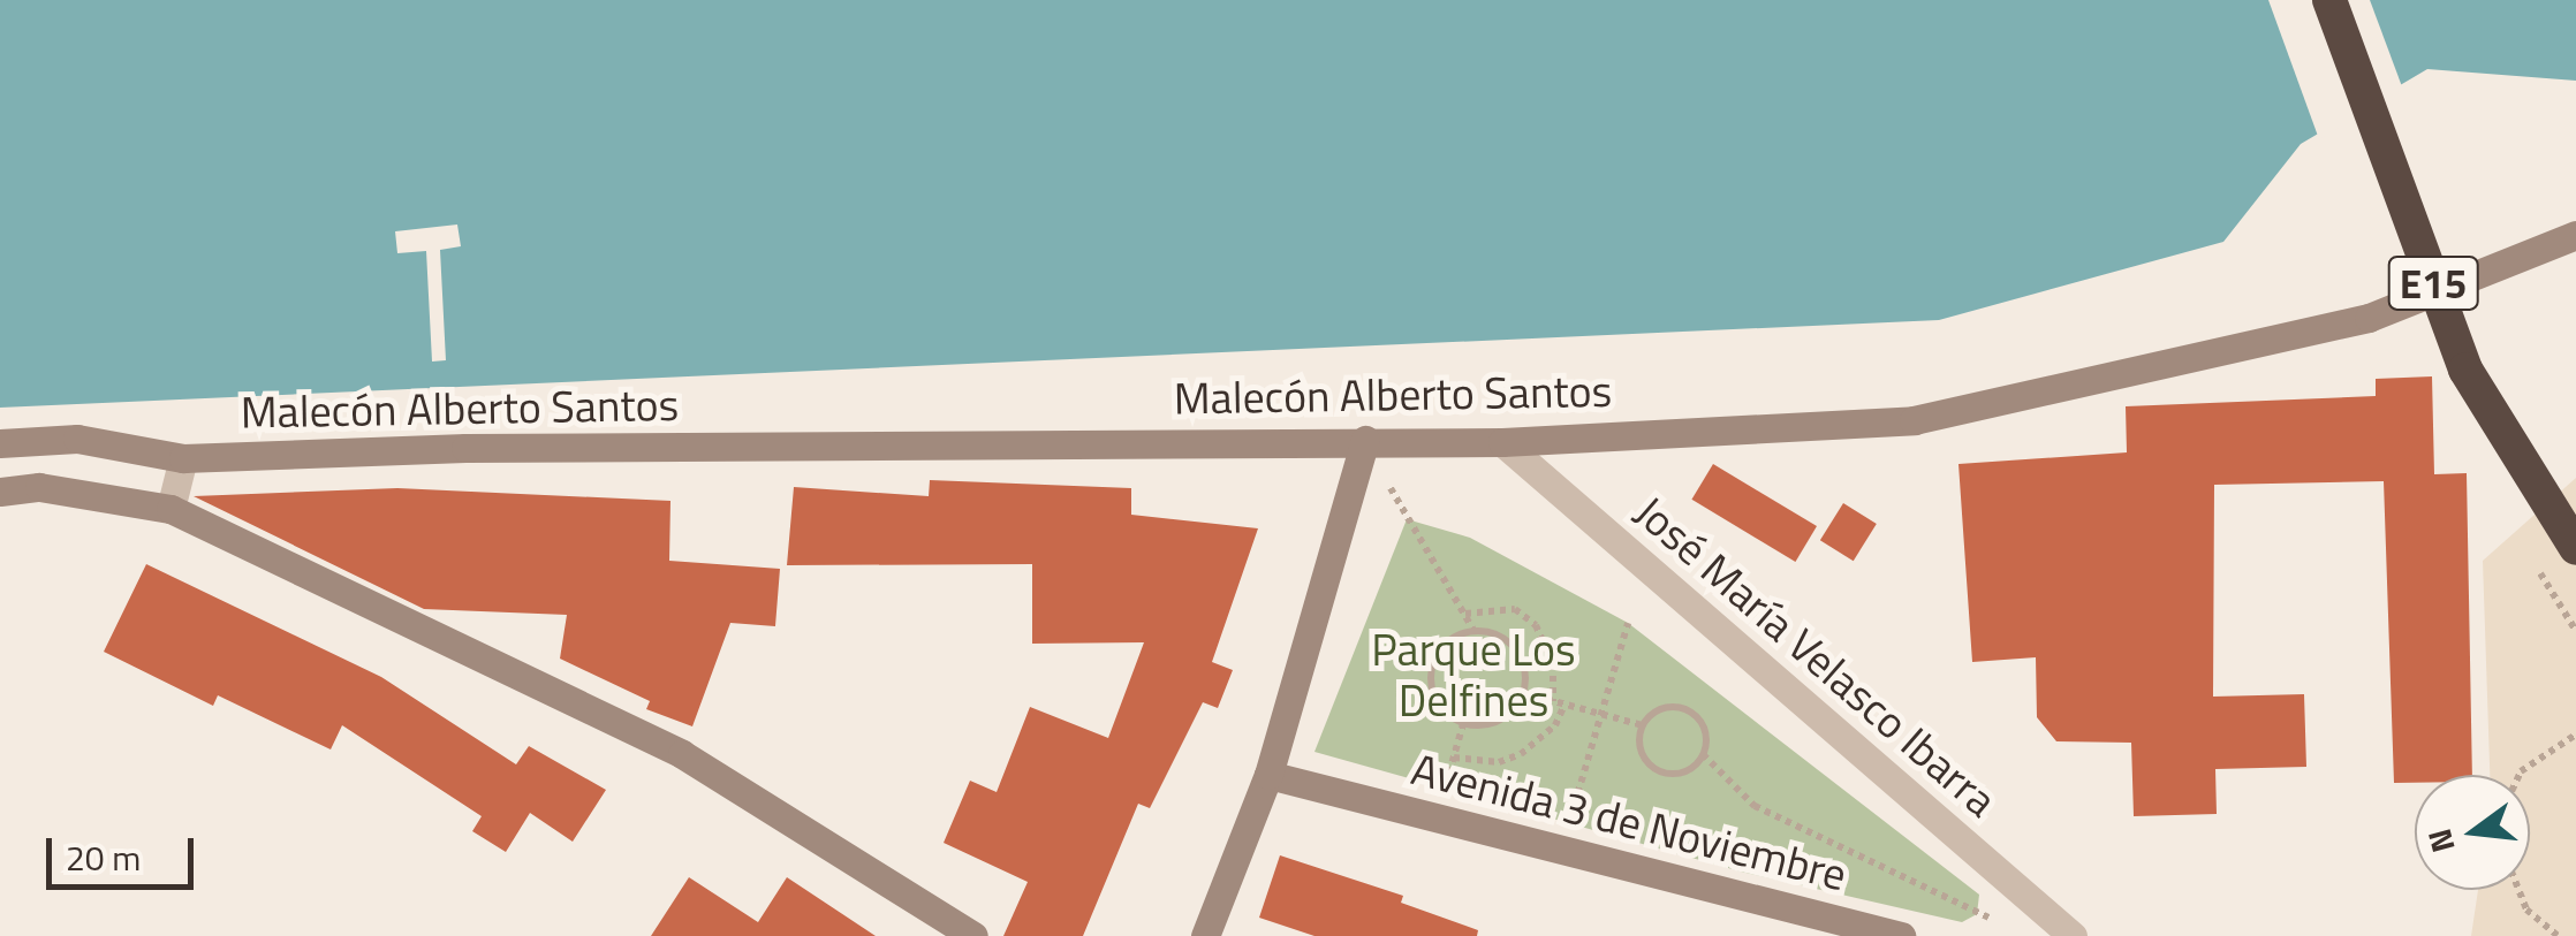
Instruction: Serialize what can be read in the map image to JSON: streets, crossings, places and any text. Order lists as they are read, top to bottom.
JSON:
{
  "streets": {
    "highway": ["E15"],
    "main road": ["Malecón Alberto Santos", "Avenida 3 de Noviembre"],
    "street": ["José María Velasco Ibarra"]
  },
  "crossings": [
    ["Malecón Alberto Santos", "José María Velasco Ibarra"]
  ],
  "parks": ["Parque Los Delfines"],
  "scale_bar": "20 m",
  "north": "left"
}
